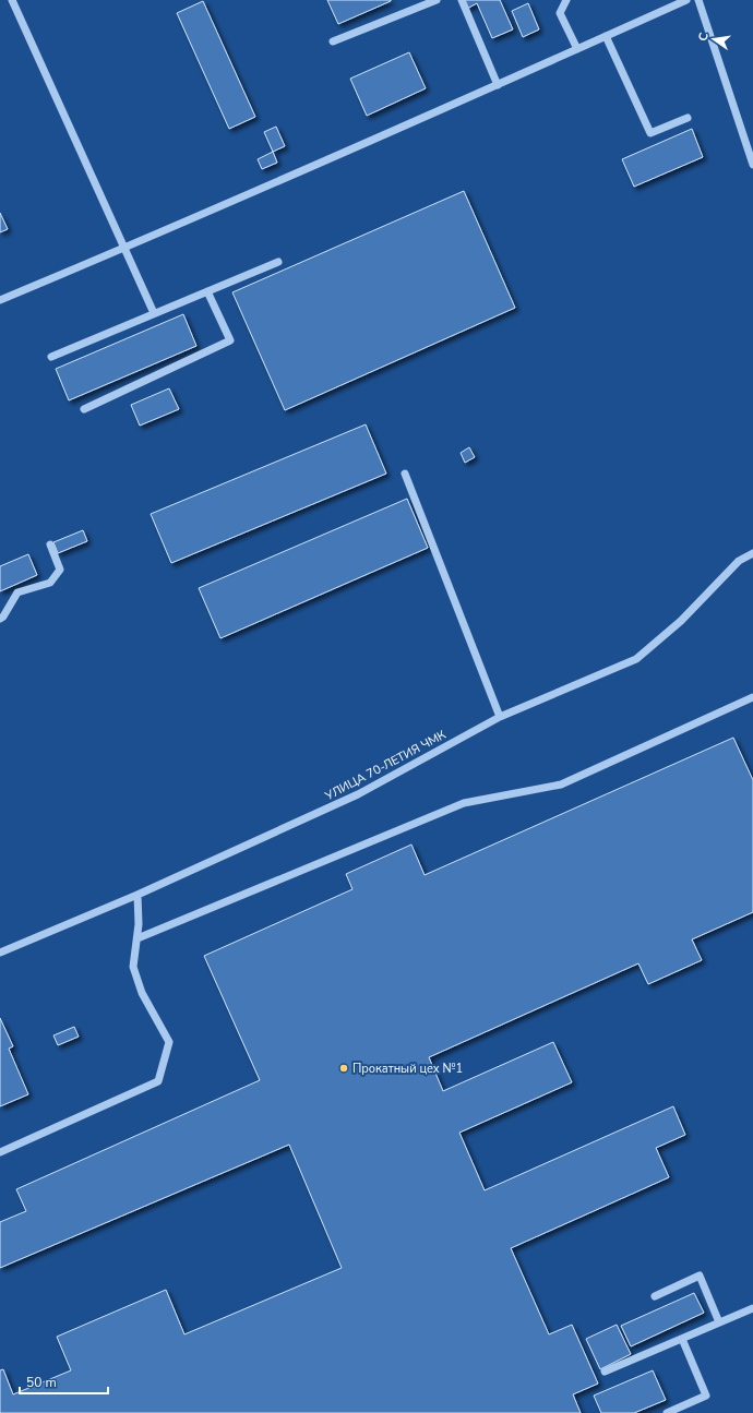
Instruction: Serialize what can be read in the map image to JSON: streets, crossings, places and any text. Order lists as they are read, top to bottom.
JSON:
{
  "streets": {
    "street": ["УЛИЦА 70-ЛЕТИЯ ЧМК"]
  },
  "places": ["Прокатный цех №1"],
  "scale_bar": "50 m",
  "north": "left"
}
